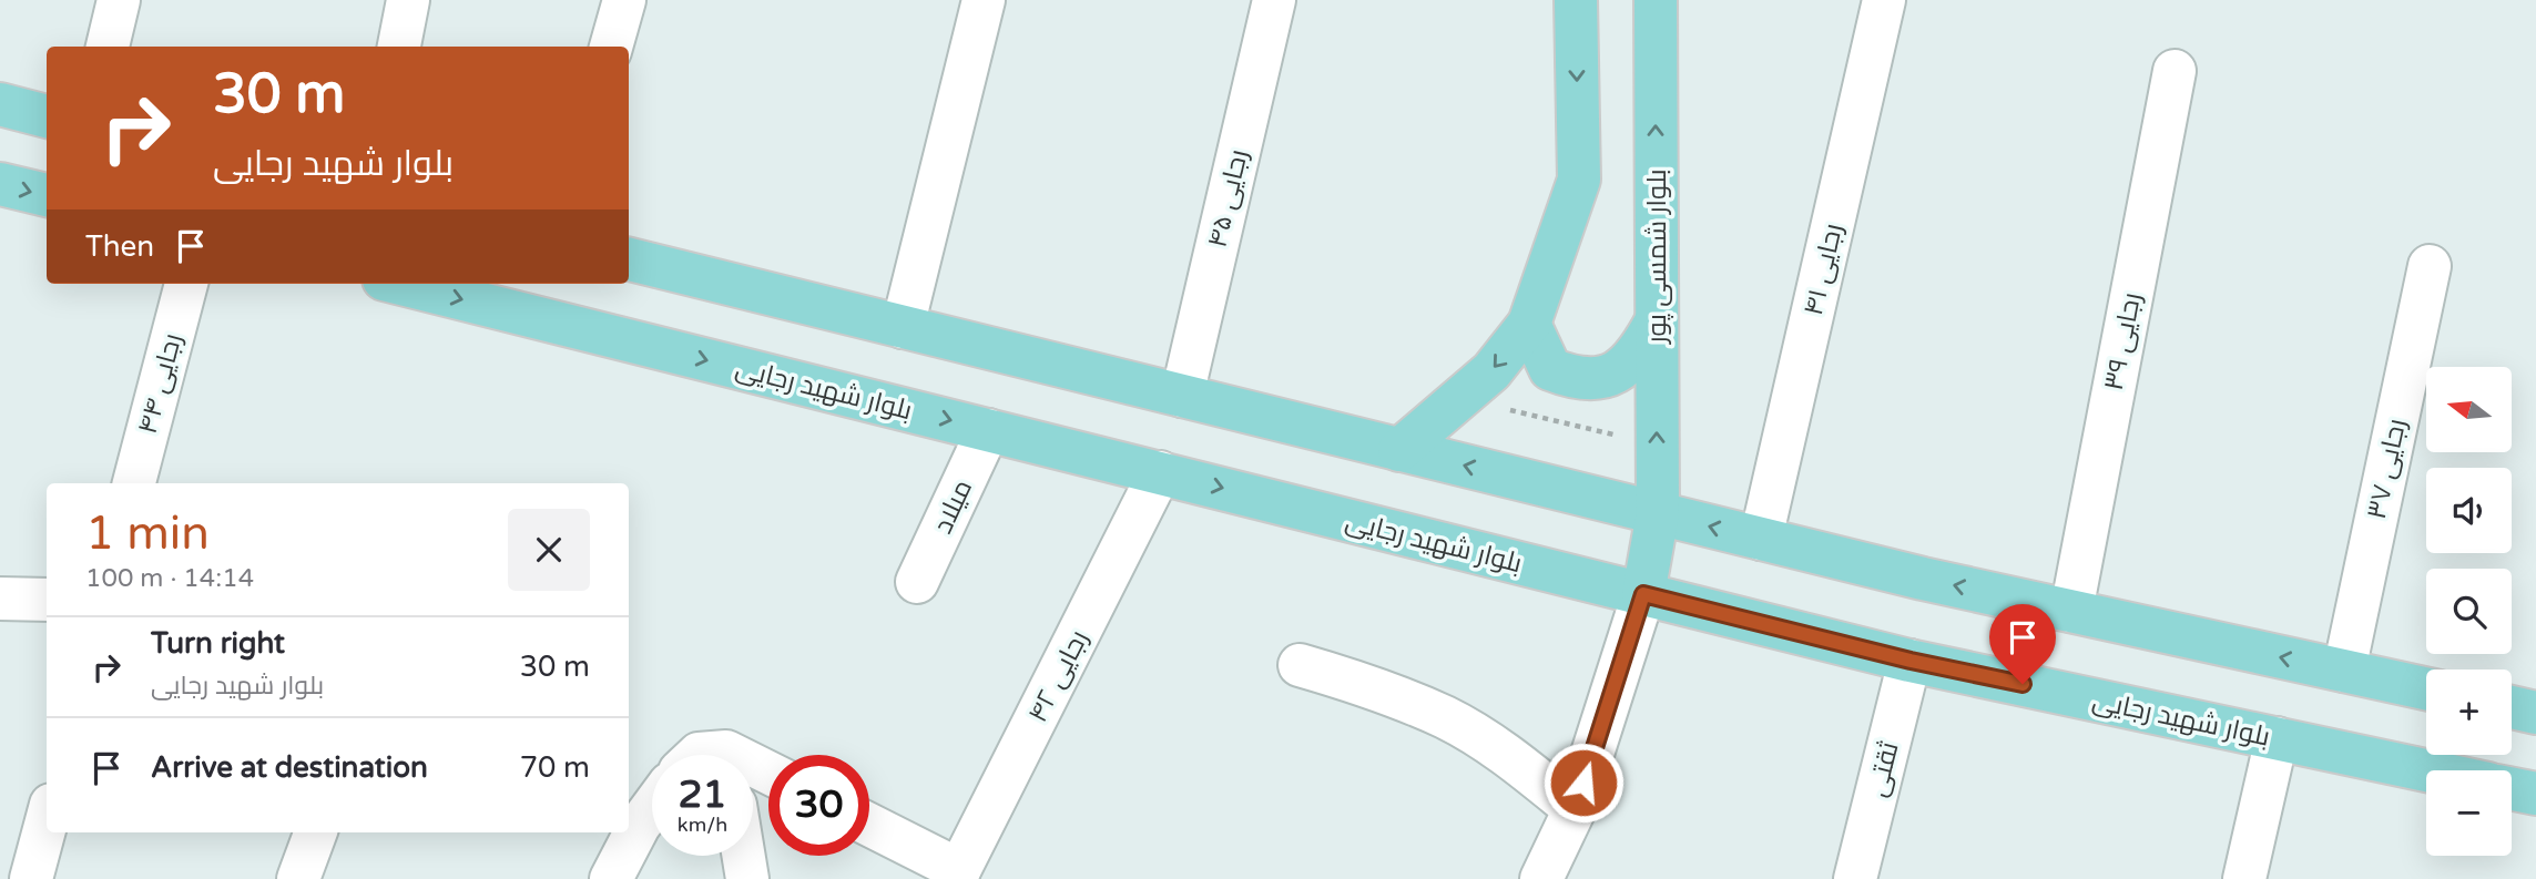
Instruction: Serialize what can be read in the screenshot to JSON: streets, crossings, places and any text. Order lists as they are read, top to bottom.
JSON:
{
  "streets": {
    "main road": ["بلوار شمسی پور", "بلوار شهید رجایی"],
    "street": [
      "رجایی ۴۵",
      "رجایی ۴۱",
      "رجایی ۳۹",
      "رجایی ۴۴",
      "رجایی ۳۷",
      "میلاد",
      "رجایی ۴۲",
      "ثقتی"
    ]
  },
  "crossings": [
    ["بلوار شمسی پور", "بلوار شهید رجایی"],
    ["بلوار شهید رجایی", "میلاد"],
    ["بلوار شهید رجایی", "رجایی ۴۲"],
    ["بلوار شهید رجایی", "ثقتی"]
  ],
  "north": "left",
  "page": {
    "turn": ["30 m", "بلوار شهید رجایی"],
    "then": "Then",
    "map_buttons": ["+", "−"],
    "heading": ["1 min", "100 m · 14:14"],
    "list": [
      {
        "name": "Turn right",
        "note": "بلوار شهید رجایی",
        "value": "30 m"
      },
      {
        "name": "Arrive at destination",
        "value": "70 m"
      }
    ],
    "speed": "21 km/h",
    "limit": "30"
  }
}
